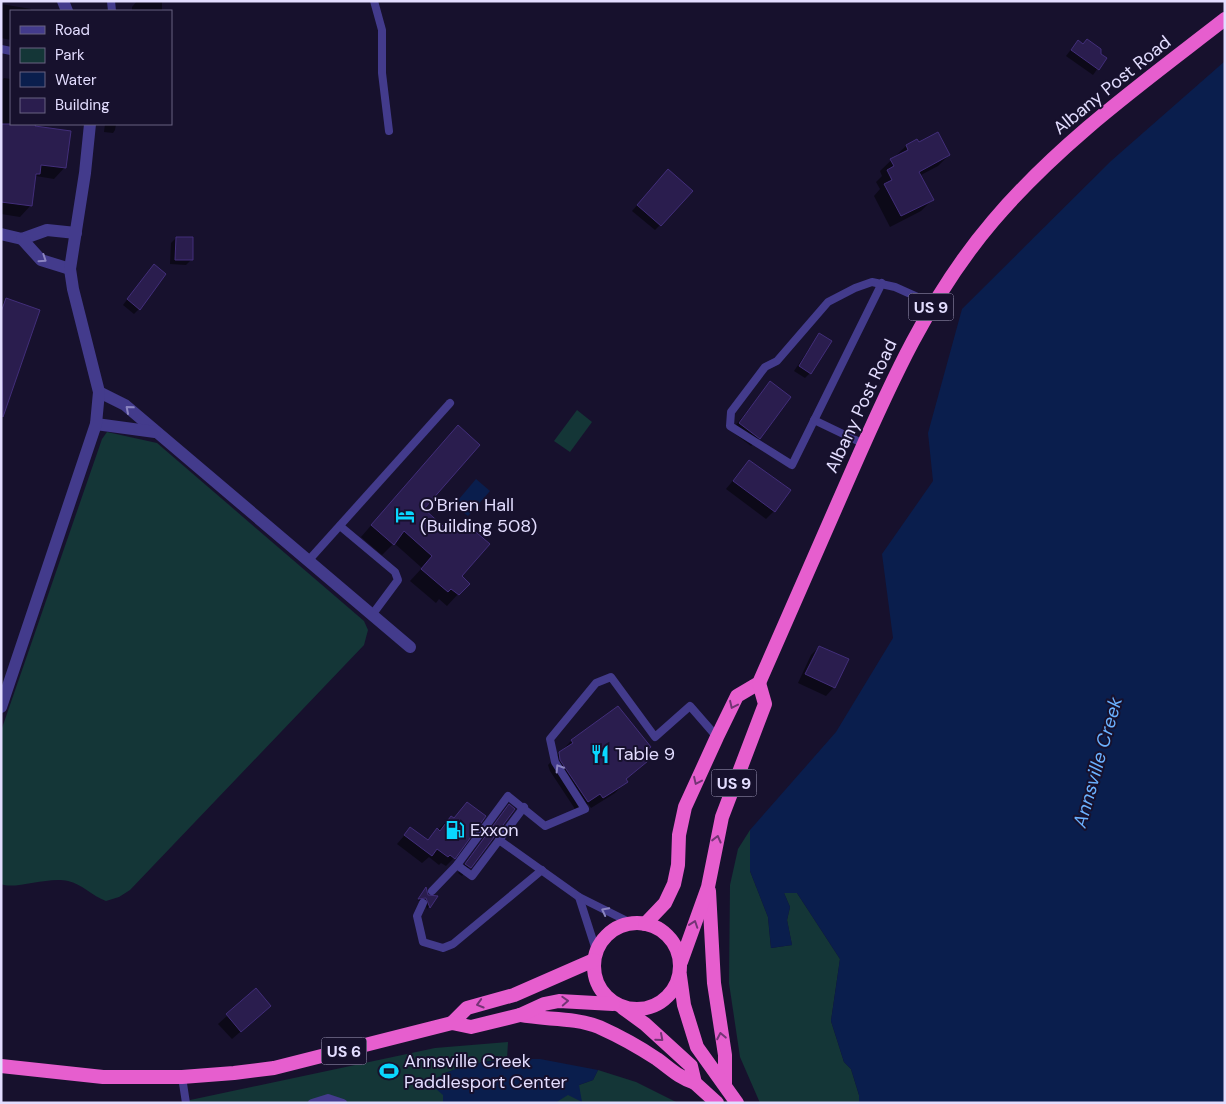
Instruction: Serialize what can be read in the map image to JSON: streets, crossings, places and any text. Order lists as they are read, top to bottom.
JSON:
{
  "streets": {
    "highway": ["Albany Post Road", "US 9", "US 6"]
  },
  "crossings": [
    ["Albany Post Road", "US 9"],
    ["US 9", "US 6"]
  ],
  "water": ["Annsville Creek"],
  "places": {
    "hotel": ["O'Brien Hall (Building 508)"],
    "restaurant": ["Table 9"],
    "fuel station": ["Exxon"],
    "sports": ["Annsville Creek Paddlesport Center"]
  },
  "legend": [
    "Road",
    "Park",
    "Water",
    "Building"
  ]
}
